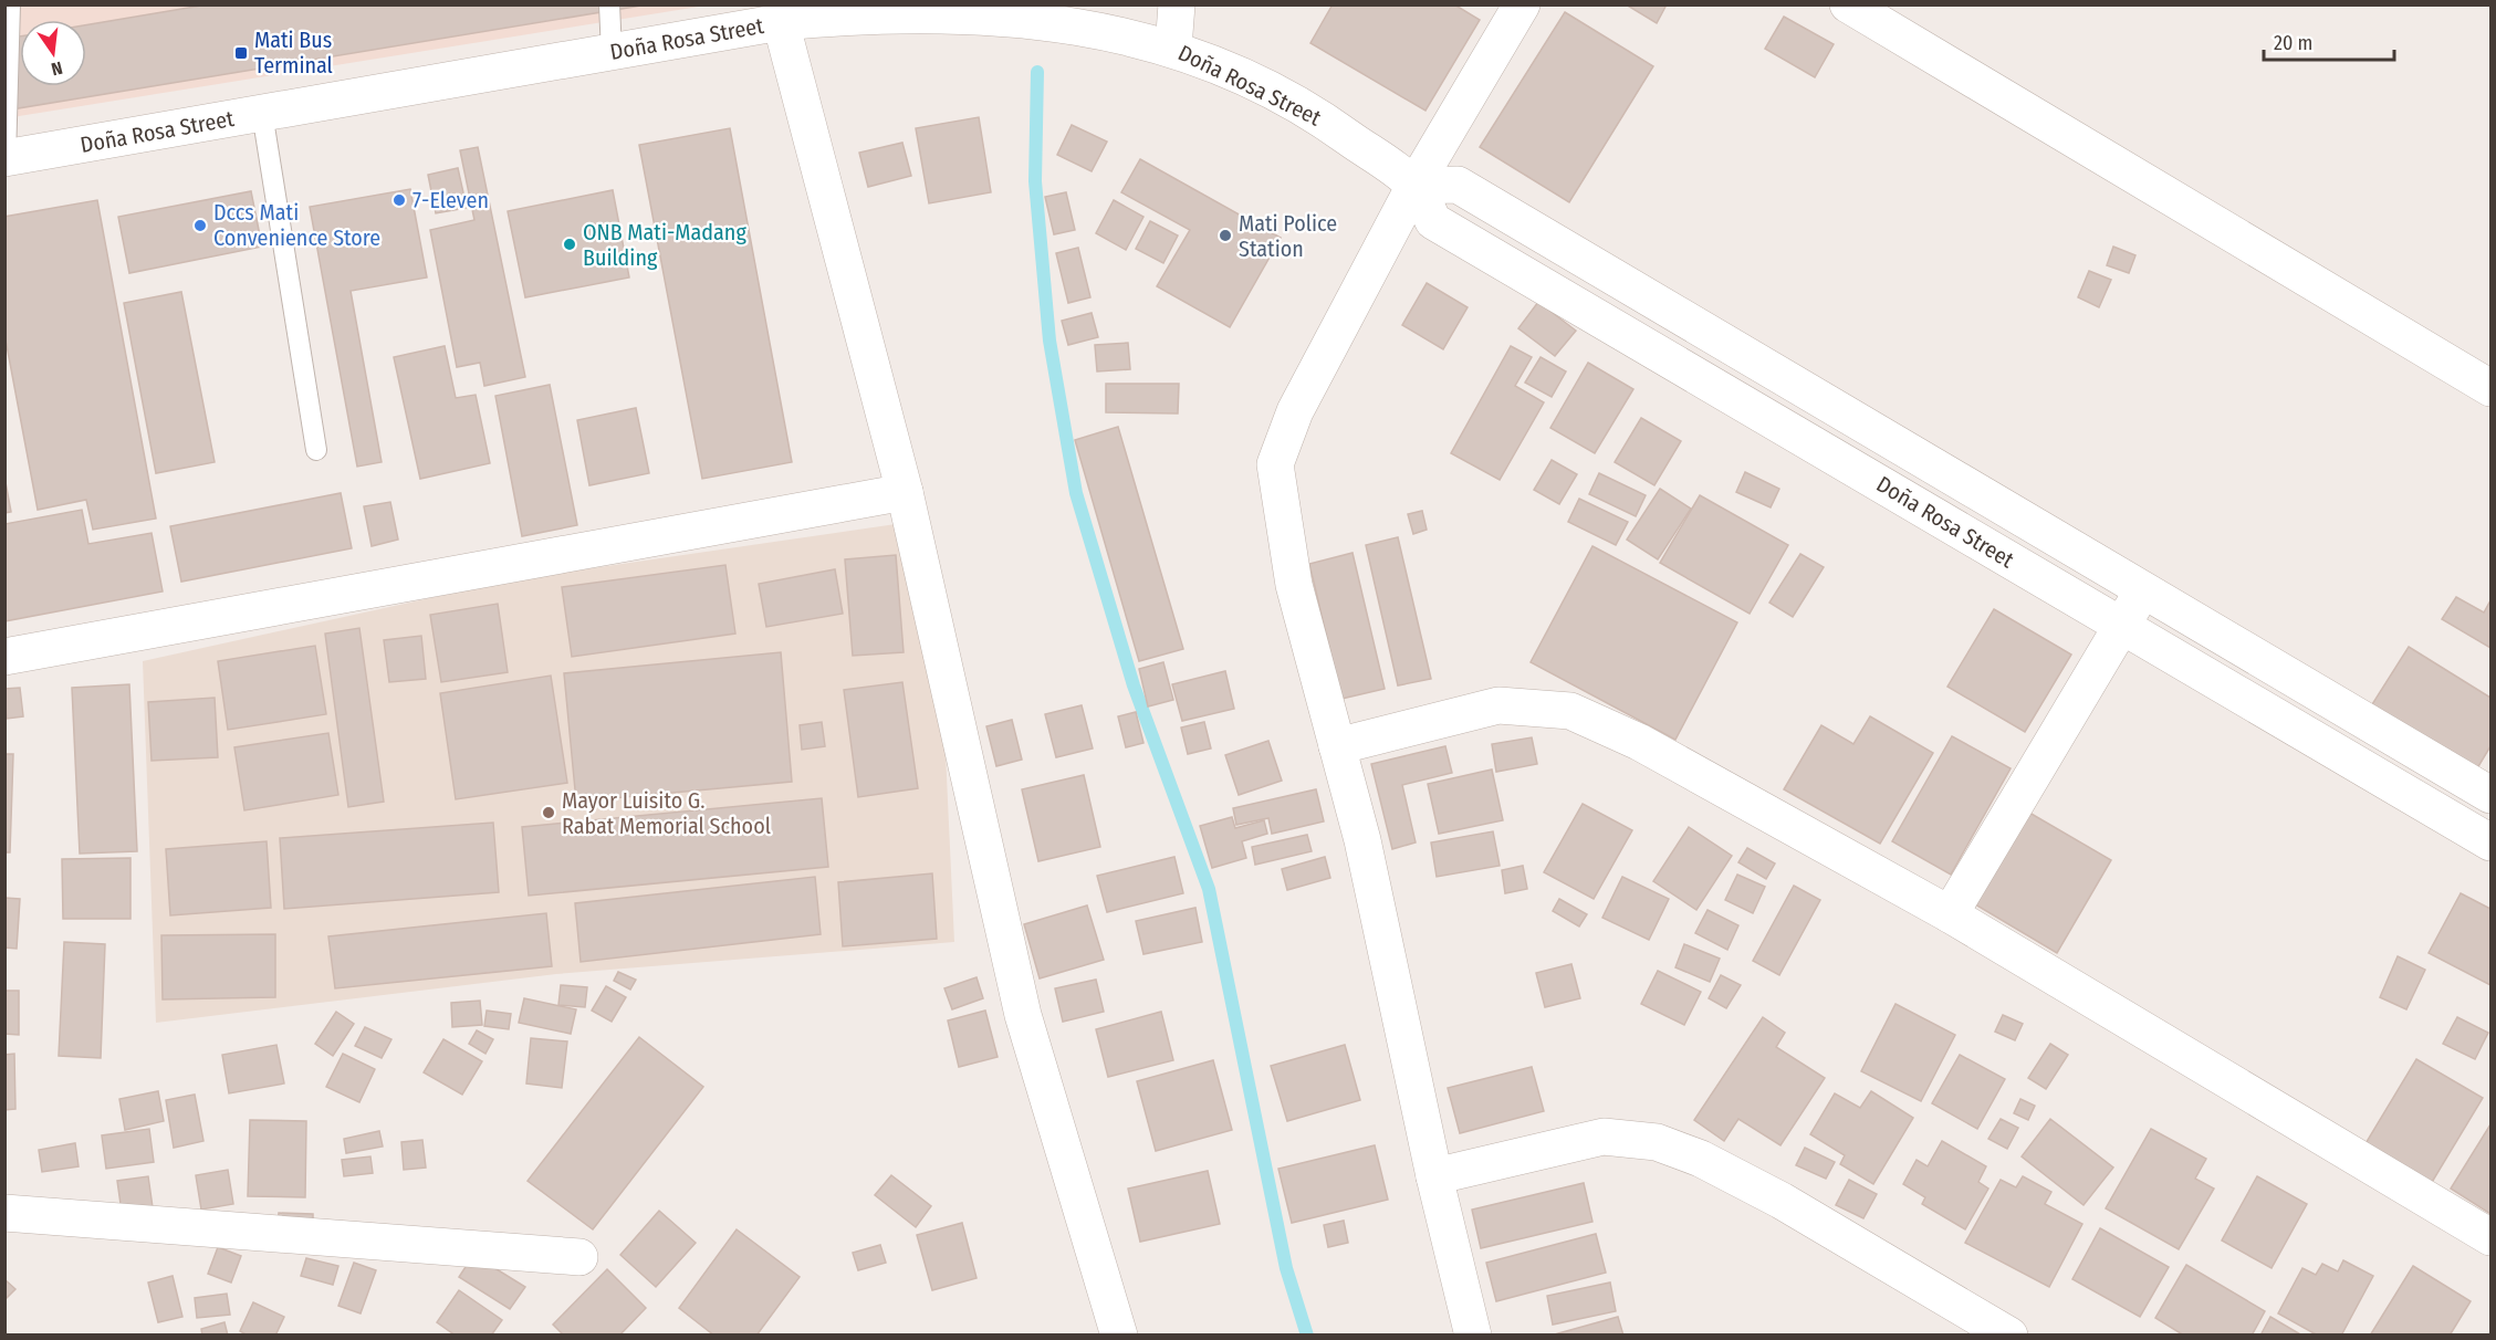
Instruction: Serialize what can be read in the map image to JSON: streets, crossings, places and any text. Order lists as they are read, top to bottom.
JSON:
{
  "streets": {
    "street": ["Doña Rosa Street"]
  },
  "places": {
    "transit": ["Mati Bus Terminal"],
    "other": [
      "7-Eleven",
      "Dccs Mati Convenience Store",
      "Mati Police Station",
      "ONB Mati-Madang Building",
      "Mayor Luisito G. Rabat Memorial School"
    ]
  },
  "scale_bar": "20 m",
  "north": "bottom"
}
